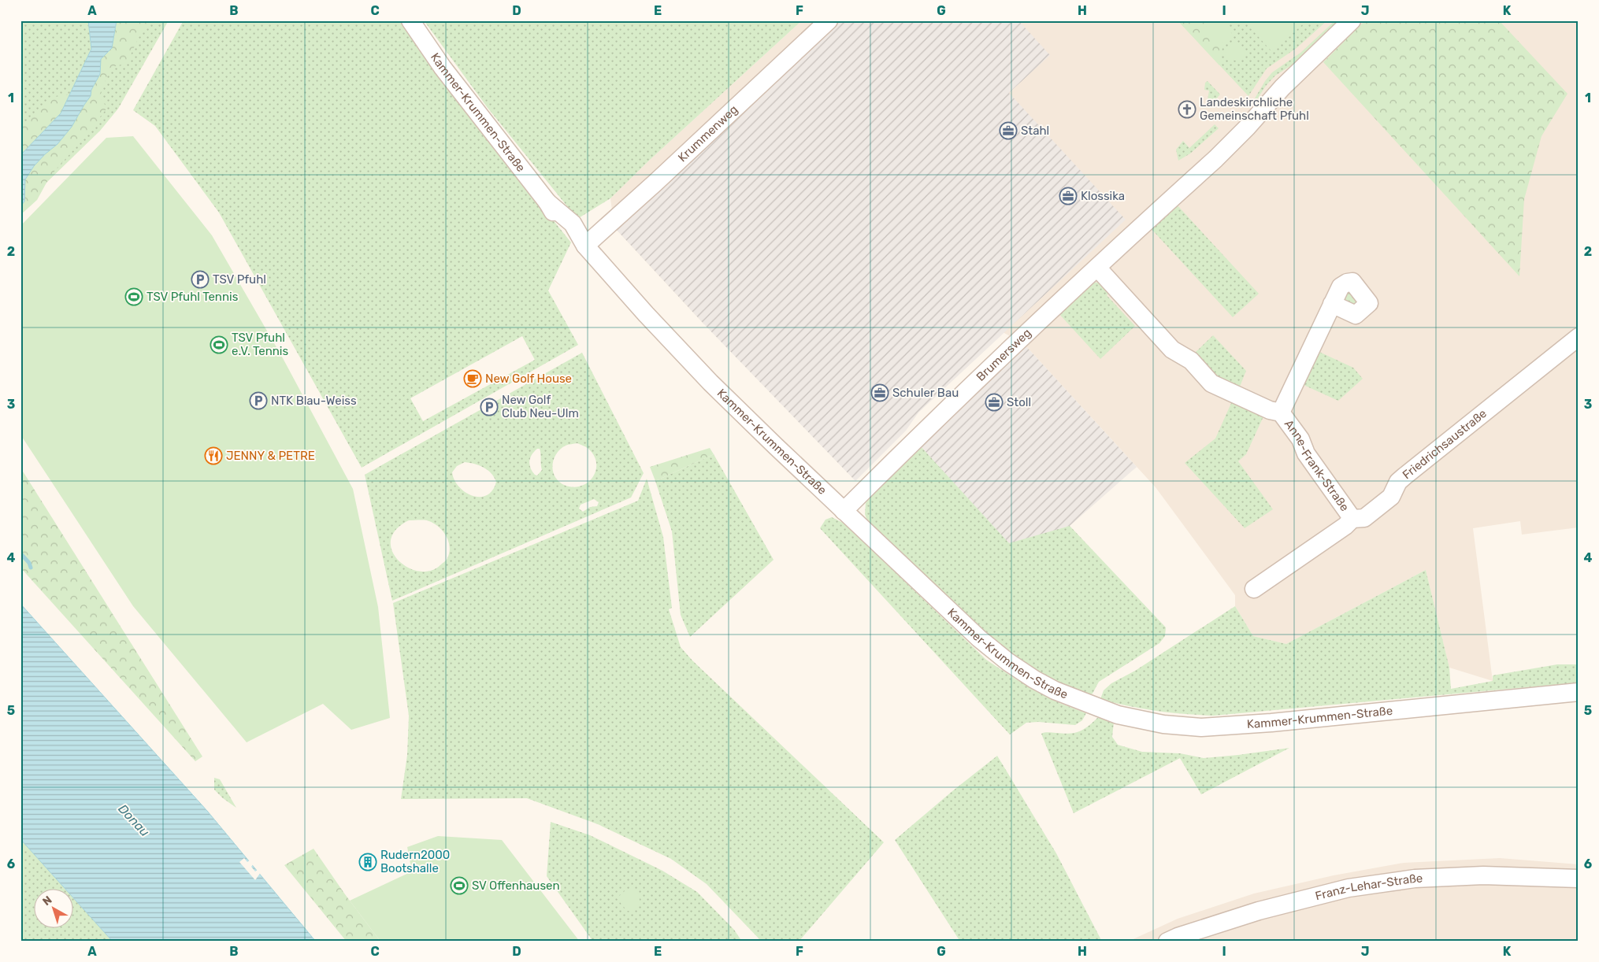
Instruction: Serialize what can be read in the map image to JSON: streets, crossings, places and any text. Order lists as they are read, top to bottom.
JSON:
{
  "streets": {
    "street": [
      "Kammer-Krummen-Straße",
      "Krummenweg",
      "Brumersweg",
      "Friedrichsaustraße",
      "Anne-Frank-Straße",
      "Franz-Lehar-Straße"
    ]
  },
  "crossings": [
    ["Kammer-Krummen-Straße", "Krummenweg"],
    ["Kammer-Krummen-Straße", "Brumersweg"],
    ["Brumersweg", "Anne-Frank-Straße"],
    ["Friedrichsaustraße", "Anne-Frank-Straße"]
  ],
  "water": ["Donau"],
  "places": {
    "church": ["Landeskirchliche Gemeinschaft Pfuhl"],
    "office": [
      "Stahl",
      "Klossika",
      "Schuler Bau",
      "Stoll"
    ],
    "parking": ["TSV Pfuhl", "NTK Blau-Weiss", "New Golf Club Neu-Ulm"],
    "sports": ["TSV Pfuhl Tennis", "TSV Pfuhl e.V. Tennis", "SV Offenhausen"],
    "cafe": ["New Golf House"],
    "restaurant": ["JENNY & PETRE"],
    "building": ["Rudern2000 Bootshalle"]
  },
  "north": "top left",
  "grid": {
    "columns": [
      "A",
      "B",
      "C",
      "D",
      "E",
      "F",
      "G",
      "H",
      "I",
      "J",
      "K"
    ],
    "rows": [
      "1",
      "2",
      "3",
      "4",
      "5",
      "6"
    ]
  }
}
